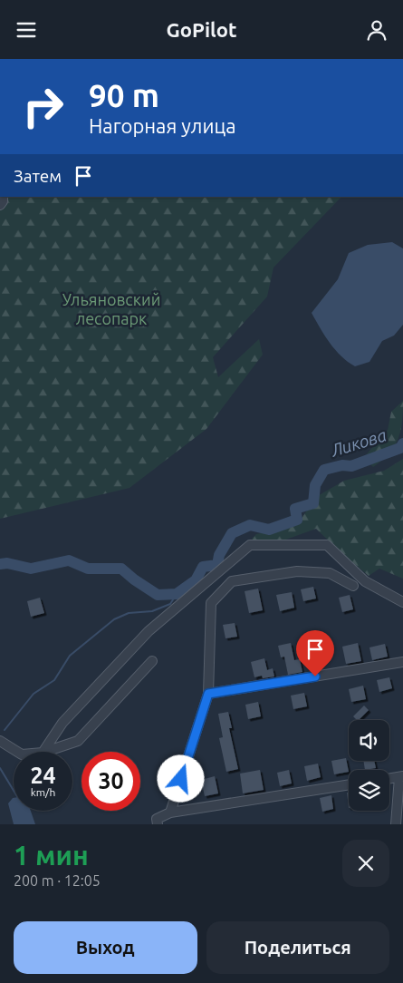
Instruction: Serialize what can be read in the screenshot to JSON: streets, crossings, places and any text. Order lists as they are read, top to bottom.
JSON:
{
  "water": ["Ликова"],
  "parks": ["Ульяновский лесопарк"],
  "page": {
    "header": "GoPilot",
    "turn": ["90 m", "Нагорная улица"],
    "then": "Затем",
    "speed": "24 km/h",
    "limit": "30",
    "heading": ["1 мин", "200 m · 12:05"],
    "buttons": ["Выход", "Поделиться"]
  }
}
